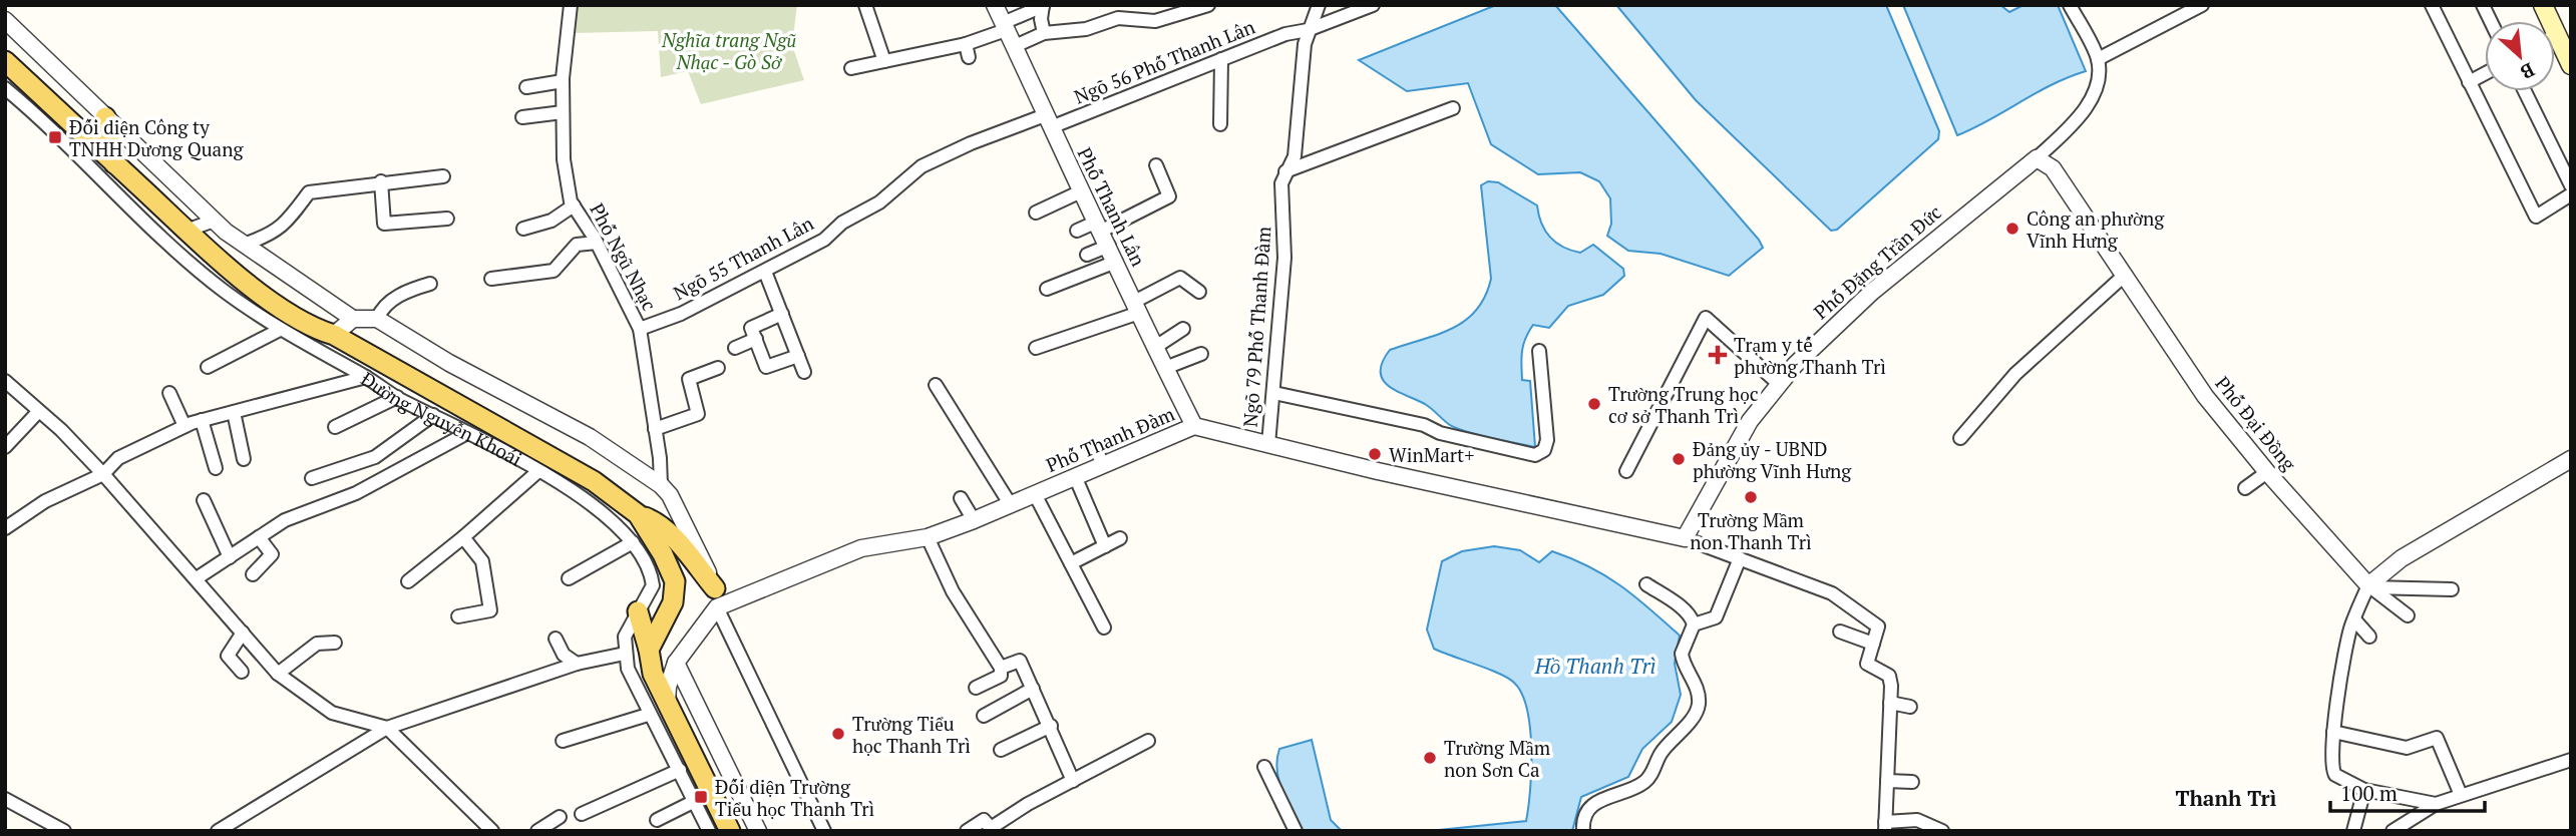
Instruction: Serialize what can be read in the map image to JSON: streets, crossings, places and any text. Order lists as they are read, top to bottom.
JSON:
{
  "streets": {
    "main road": ["Đường Nguyễn Khoái"],
    "street": [
      "Ngõ 56 Phố Thanh Lân",
      "Phố Thanh Lân",
      "Phố Ngũ Nhạc",
      "Ngõ 55 Thanh Lân",
      "Phố Đặng Trần Đức",
      "Ngõ 79 Phố Thanh Đàm",
      "Phố Đại Đồng",
      "Phố Thanh Đàm"
    ]
  },
  "crossings": [
    ["Ngõ 56 Phố Thanh Lân", "Phố Thanh Lân"],
    ["Ngõ 56 Phố Thanh Lân", "Ngõ 55 Thanh Lân"],
    ["Ngõ 56 Phố Thanh Lân", "Ngõ 79 Phố Thanh Đàm"],
    ["Phố Thanh Lân", "Ngõ 55 Thanh Lân"],
    ["Phố Thanh Lân", "Phố Thanh Đàm"],
    ["Phố Ngũ Nhạc", "Ngõ 55 Thanh Lân"],
    ["Phố Đặng Trần Đức", "Phố Thanh Đàm"],
    ["Ngõ 79 Phố Thanh Đàm", "Phố Thanh Đàm"]
  ],
  "districts": ["Thanh Trì"],
  "water": ["Hồ Thanh Trì"],
  "parks": ["Nghĩa trang Ngũ Nhạc - Gò Sở"],
  "places": {
    "transit": ["Đối diện Công ty TNHH Dương Quang", "Đối diện Trường Tiểu học Thanh Trì"],
    "other": [
      "Công an phường Vĩnh Hưng",
      "Trường Trung học cơ sở Thanh Trì",
      "WinMart+",
      "Đảng ủy - UBND phường Vĩnh Hưng",
      "Trường Mầm non Thanh Trì",
      "Trường Tiểu học Thanh Trì",
      "Trường Mầm non Sơn Ca"
    ],
    "health": ["Trạm y tế phường Thanh Trì"]
  },
  "scale_bar": "100 m",
  "north": "bottom right"
}
